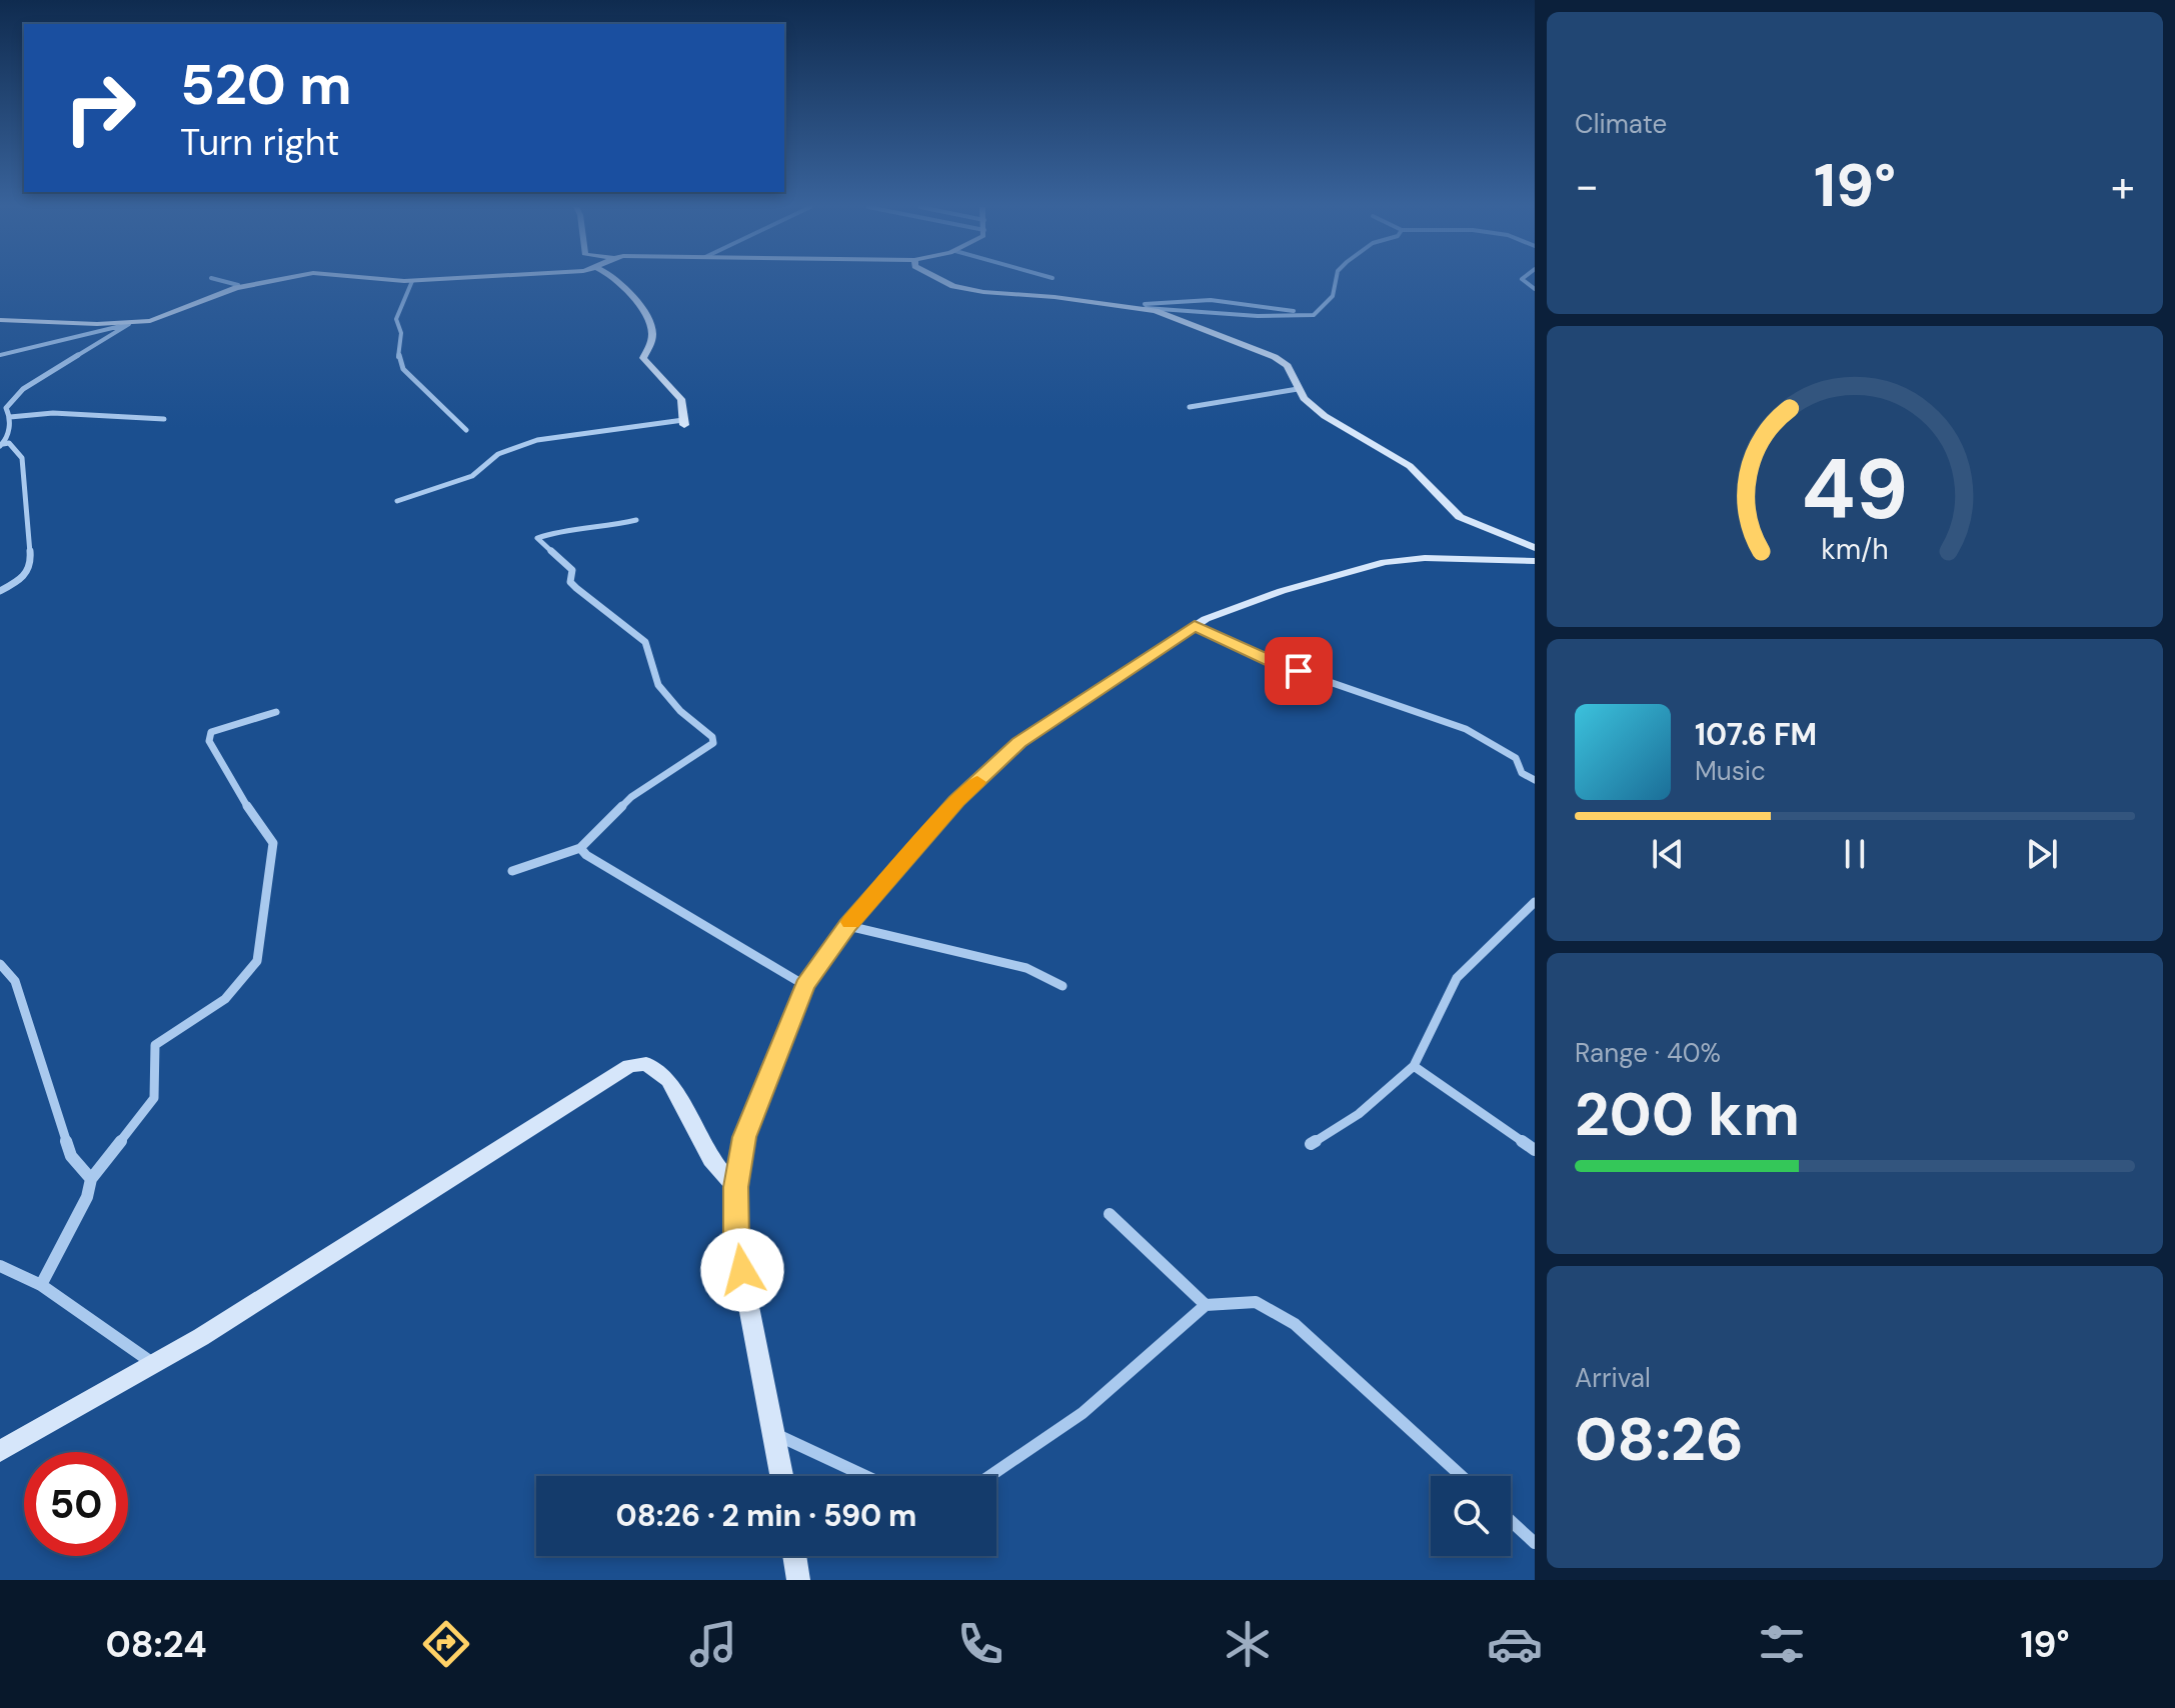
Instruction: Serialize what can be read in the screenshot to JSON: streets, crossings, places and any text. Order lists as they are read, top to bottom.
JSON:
{
  "page": {
    "tile": [
      "Climate",
      ["Range · 40%", "200 km"],
      ["Arrival", "08:26"]
    ],
    "turn": ["520 m", "Turn right"],
    "heat": ["−", "19°", "+"],
    "song": ["107.6 FM", "Music"],
    "limit": "50",
    "trip": "08:26 · 2 min · 590 m",
    "tabs": ["08:24", "19°"],
    "gauge": ["49", "km/h"]
  }
}
